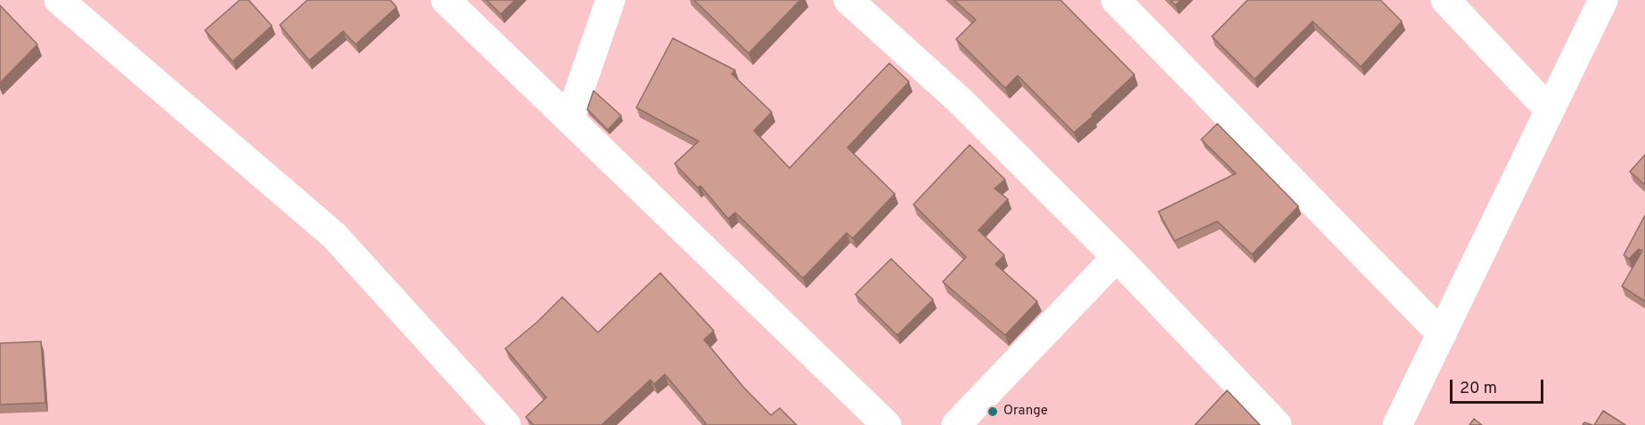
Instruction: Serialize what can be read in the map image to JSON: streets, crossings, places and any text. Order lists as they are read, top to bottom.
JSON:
{
  "places": ["Orange"],
  "scale_bar": "20 m"
}
